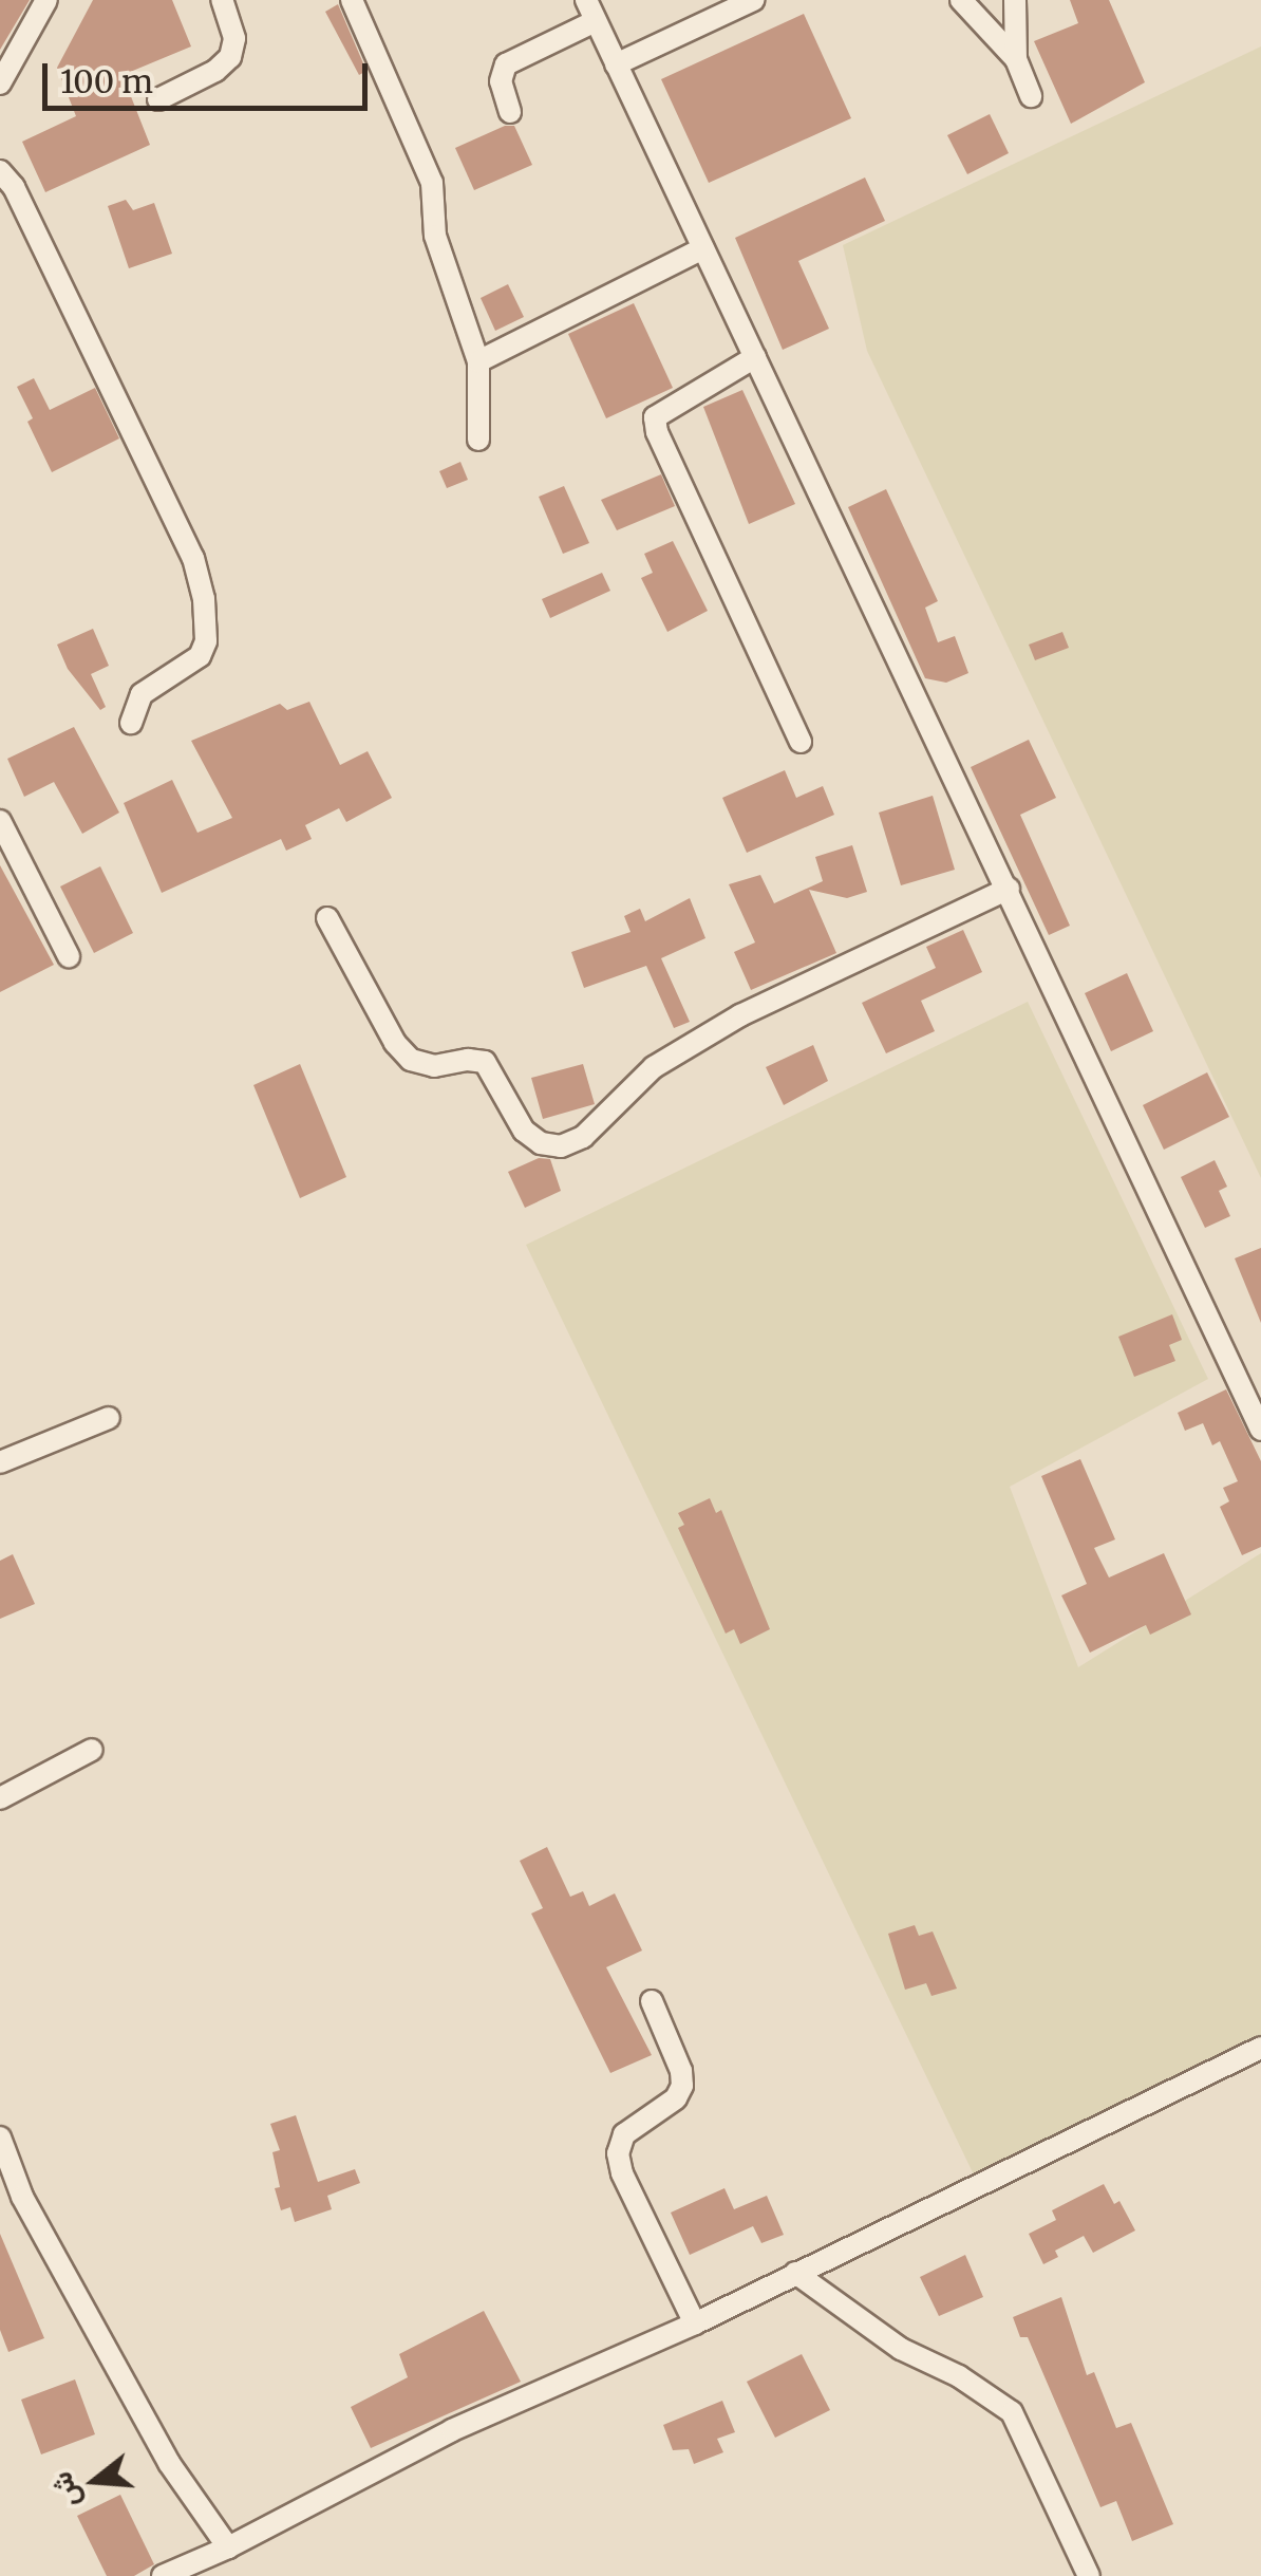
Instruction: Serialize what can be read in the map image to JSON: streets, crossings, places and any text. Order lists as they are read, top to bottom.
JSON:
{
  "scale_bar": "100 m",
  "north": "left"
}
